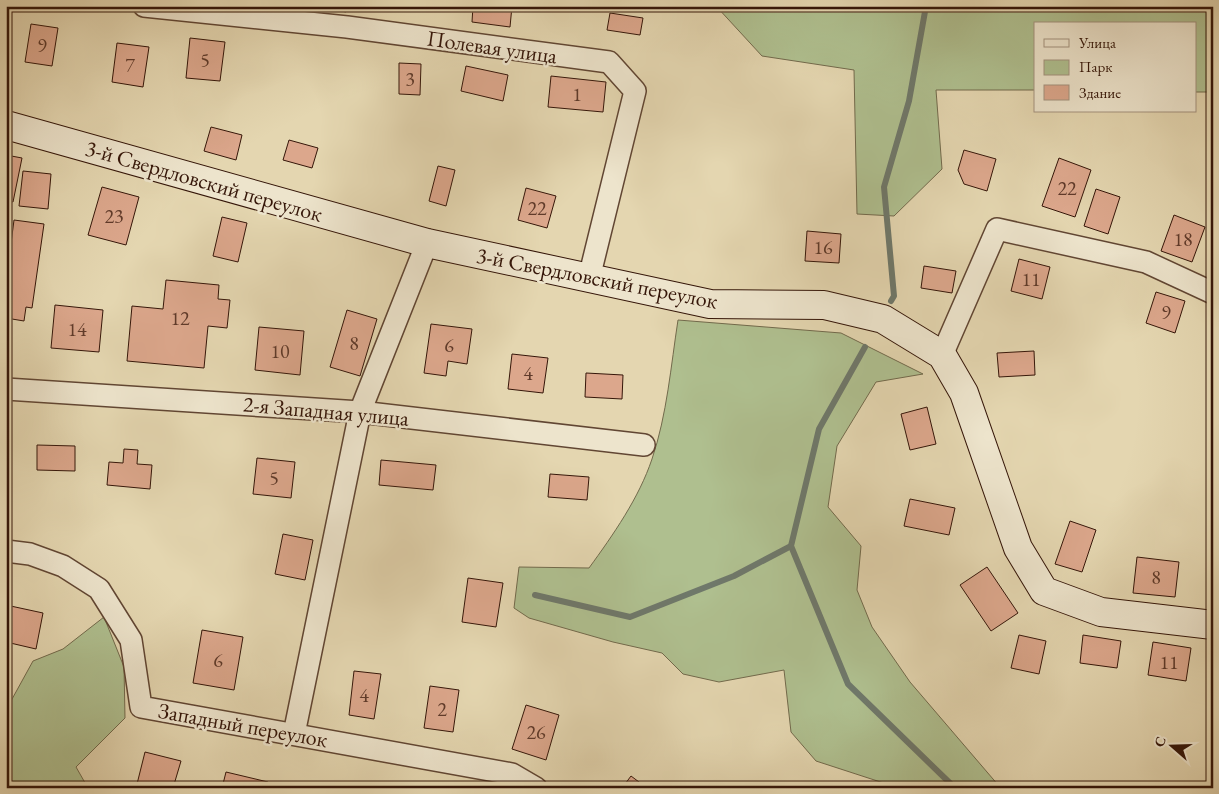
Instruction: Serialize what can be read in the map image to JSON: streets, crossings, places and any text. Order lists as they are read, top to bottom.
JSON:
{
  "streets": {
    "main road": ["3-й Свердловский переулок"],
    "street": ["Полевая улица", "2-я Западная улица", "Западный переулок"]
  },
  "crossings": [
    ["Полевая улица", "3-й Свердловский переулок"]
  ],
  "house_numbers": [
    "9",
    "5",
    "7",
    "3",
    "1",
    "22",
    "22",
    "23",
    "18",
    "16",
    "11",
    "9",
    "12",
    "14",
    "8",
    "6",
    "10",
    "4",
    "5",
    "8",
    "6",
    "11",
    "4",
    "2",
    "26"
  ],
  "legend": ["Улица", "Парк", "Здание"],
  "north": "left"
}
